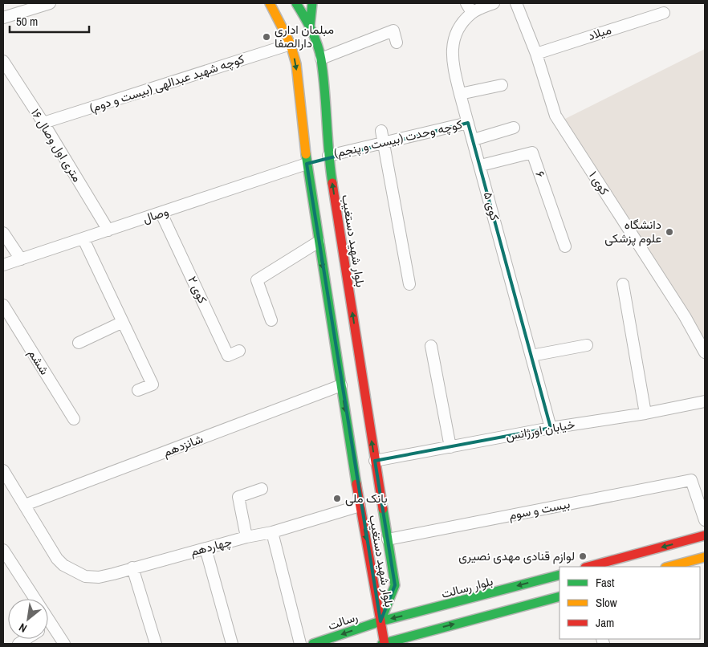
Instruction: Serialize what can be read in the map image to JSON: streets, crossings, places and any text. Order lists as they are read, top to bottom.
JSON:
{
  "streets": {
    "main road": ["بلوار شهید دستغیب", "بلوار رسالت", "رسالت"],
    "street": [
      "میلاد",
      "کوچه شهید عبدالهی (بیست و دوم)",
      "کوچه وحدت (بیست و پنجم)",
      "۱۶ متری اول وصال",
      "۶",
      "کوی ۱",
      "کوی ۵",
      "وصال",
      "کوی ۲",
      "ششم",
      "خیابان اورژانس",
      "شانزدهم",
      "بیست و سوم",
      "چهاردهم"
    ]
  },
  "crossings": [
    ["میلاد", "کوی ۱"],
    ["کوچه شهید عبدالهی (بیست و دوم)", "۱۶ متری اول وصال"],
    ["کوچه شهید عبدالهی (بیست و دوم)", "بلوار شهید دستغیب"],
    ["کوچه وحدت (بیست و پنجم)", "کوی ۵"],
    ["کوچه وحدت (بیست و پنجم)", "وصال"],
    ["کوچه وحدت (بیست و پنجم)", "بلوار شهید دستغیب"],
    ["۱۶ متری اول وصال", "وصال"],
    ["۶", "کوی ۵"],
    ["کوی ۵", "خیابان اورژانس"],
    ["وصال", "بلوار شهید دستغیب"],
    ["وصال", "کوی ۲"],
    ["بلوار شهید دستغیب", "خیابان اورژانس"],
    ["بلوار شهید دستغیب", "شانزدهم"],
    ["بلوار شهید دستغیب", "بیست و سوم"],
    ["بلوار شهید دستغیب", "چهاردهم"],
    ["بلوار شهید دستغیب", "بلوار رسالت"],
    ["بلوار شهید دستغیب", "رسالت"],
    ["شانزدهم", "چهاردهم"],
    ["بلوار رسالت", "رسالت"]
  ],
  "one_way": ["رسالت"],
  "places": [
    "مبلمان اداری دارالصفا",
    "دانشگاه علوم پزشکی",
    "بانک ملی",
    "لوازم قنادی مهدی نصیری"
  ],
  "legend": ["Fast", "Slow", "Jam"],
  "scale_bar": "50 m",
  "north": "bottom left"
}
